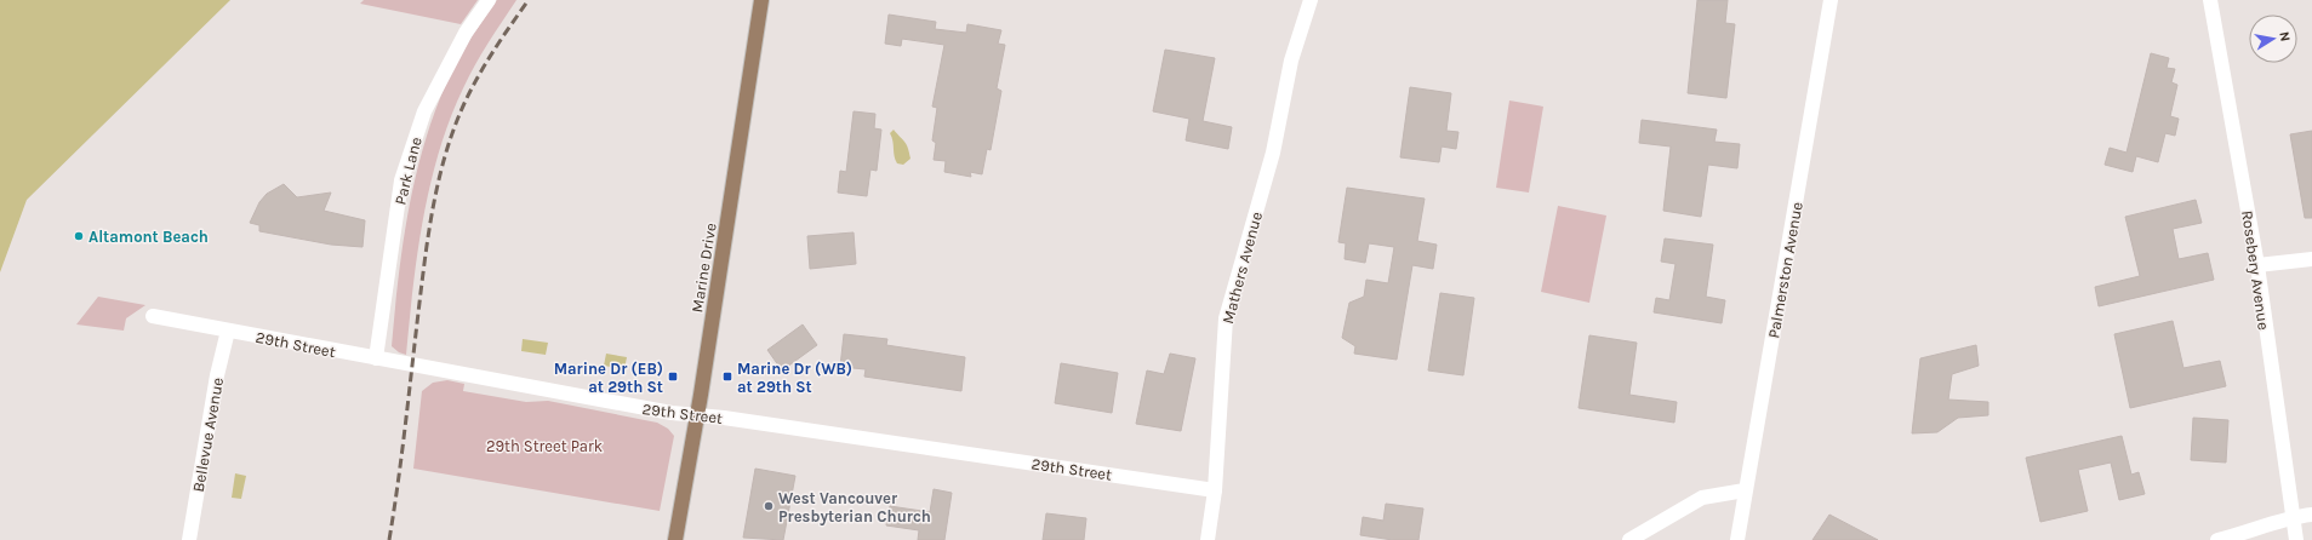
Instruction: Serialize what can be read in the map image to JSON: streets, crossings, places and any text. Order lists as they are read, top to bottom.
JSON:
{
  "streets": {
    "main road": ["Marine Drive"],
    "street": [
      "Park Lane",
      "Mathers Avenue",
      "Palmerston Avenue",
      "Rosebery Avenue",
      "29th Street",
      "Bellevue Avenue"
    ]
  },
  "crossings": [
    ["Park Lane", "29th Street"],
    ["Marine Drive", "29th Street"],
    ["Mathers Avenue", "29th Street"],
    ["29th Street", "Bellevue Avenue"]
  ],
  "parks": ["29th Street Park"],
  "places": {
    "other": ["Altamont Beach", "West Vancouver Presbyterian Church"],
    "transit": ["Marine Dr (EB) at 29th St", "Marine Dr (WB) at 29th St"]
  },
  "north": "right"
}
